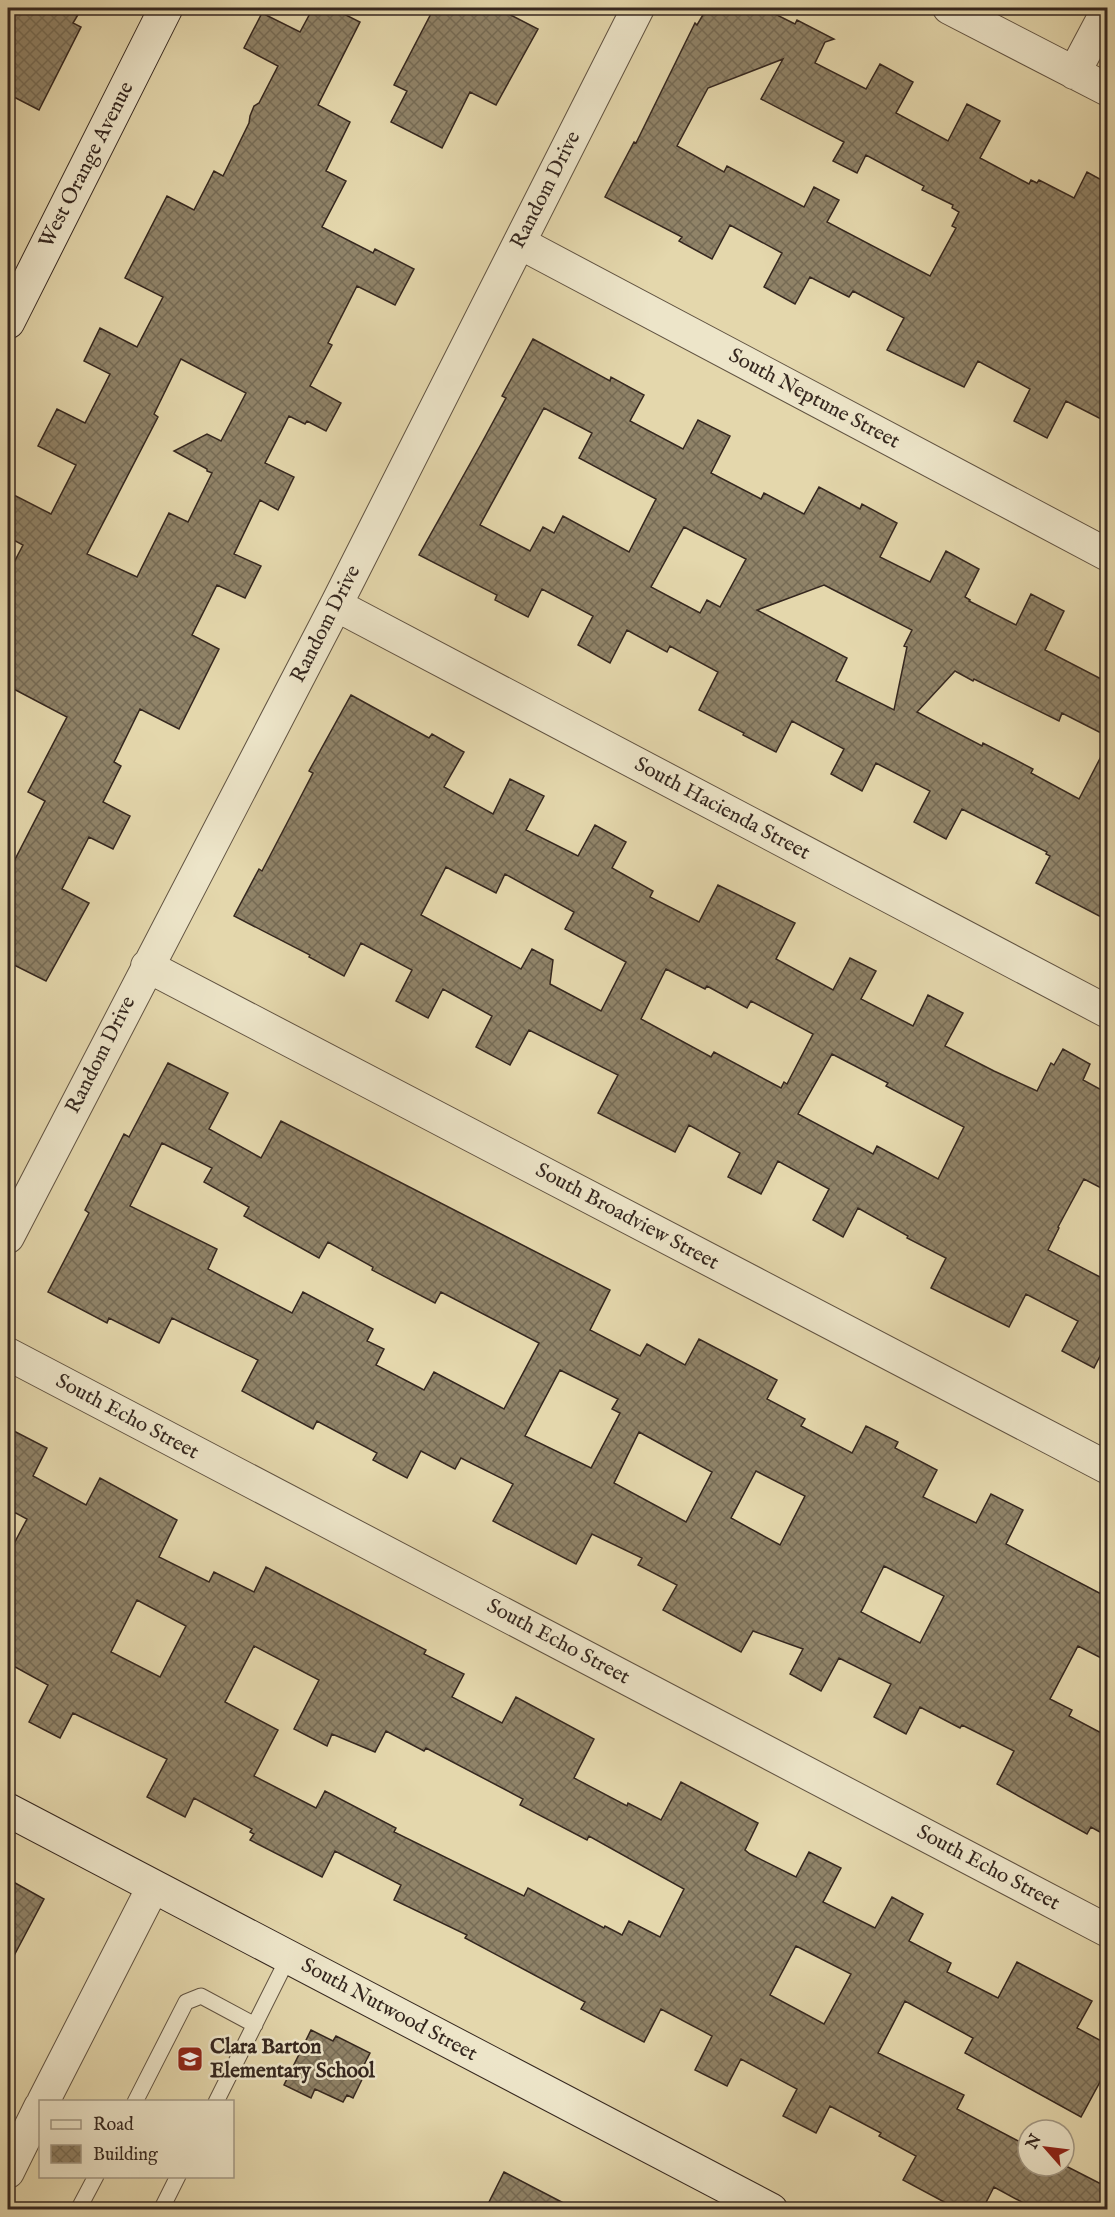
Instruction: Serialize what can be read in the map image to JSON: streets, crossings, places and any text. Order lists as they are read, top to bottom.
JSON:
{
  "streets": {
    "street": [
      "West Orange Avenue",
      "Random Drive",
      "South Neptune Street",
      "South Hacienda Street",
      "South Broadview Street",
      "South Echo Street",
      "South Nutwood Street"
    ]
  },
  "crossings": [
    ["Random Drive", "South Neptune Street"],
    ["Random Drive", "South Hacienda Street"],
    ["Random Drive", "South Broadview Street"]
  ],
  "places": {
    "school or university": ["Clara Barton Elementary School"]
  },
  "legend": ["Road", "Building"],
  "north": "top left"
}
